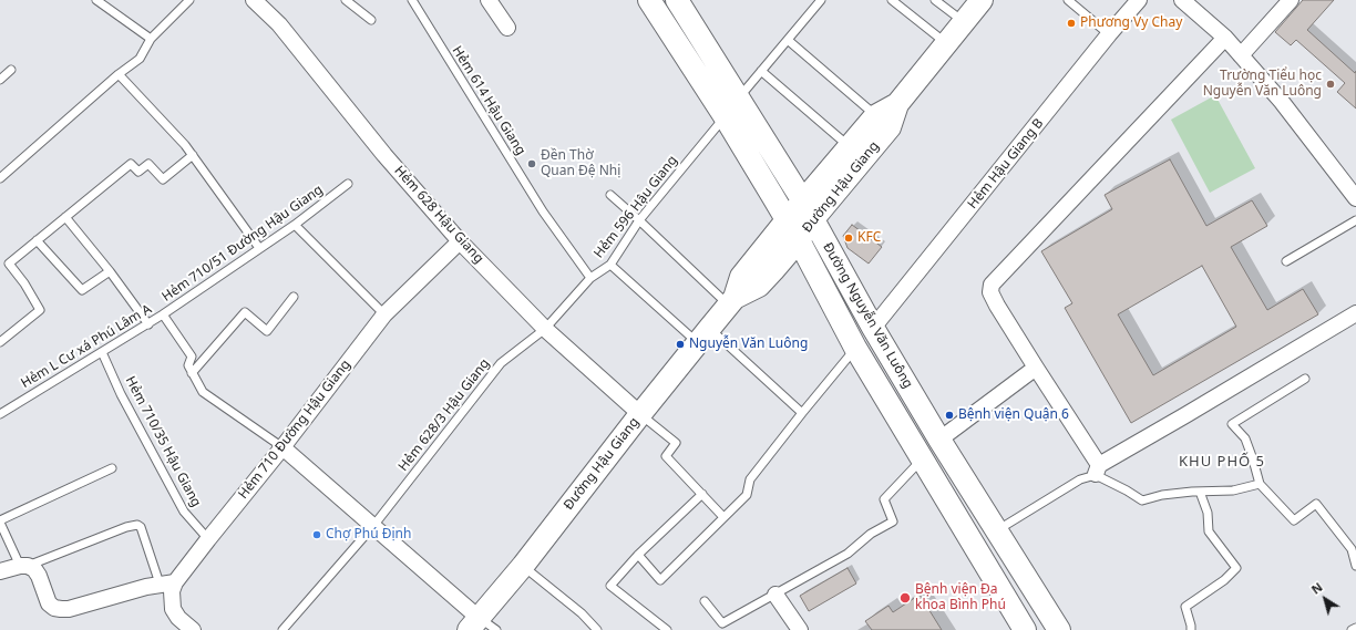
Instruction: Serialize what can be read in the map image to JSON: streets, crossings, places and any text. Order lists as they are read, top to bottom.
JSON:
{
  "streets": {
    "main road": ["Đường Hậu Giang", "Đường Nguyễn Văn Luông"],
    "street": ["Hẻm Hậu Giang B", "Hẻm 628 Hậu Giang", "Hẻm 710 Đường Hậu Giang"],
    "lane": [
      "Hẻm 614 Hậu Giang",
      "Hẻm 596 Hậu Giang",
      "Hẻm 710/51 Đường Hậu Giang",
      "Hẻm L Cư xá Phú Lâm A",
      "Hẻm 628/3 Hậu Giang",
      "Hẻm 710/35 Hậu Giang"
    ]
  },
  "crossings": [
    ["Hẻm 614 Hậu Giang", "Hẻm 596 Hậu Giang"],
    ["Hẻm Hậu Giang B", "Đường Nguyễn Văn Luông"],
    ["Đường Hậu Giang", "Hẻm 628 Hậu Giang"],
    ["Đường Hậu Giang", "Đường Nguyễn Văn Luông"],
    ["Hẻm 596 Hậu Giang", "Hẻm 628 Hậu Giang"],
    ["Hẻm 596 Hậu Giang", "Đường Nguyễn Văn Luông"],
    ["Hẻm 596 Hậu Giang", "Hẻm 628/3 Hậu Giang"],
    ["Hẻm 628 Hậu Giang", "Hẻm 628/3 Hậu Giang"],
    ["Hẻm 628 Hậu Giang", "Hẻm 710 Đường Hậu Giang"],
    ["Hẻm 710/51 Đường Hậu Giang", "Hẻm L Cư xá Phú Lâm A"],
    ["Hẻm 710/51 Đường Hậu Giang", "Hẻm 710 Đường Hậu Giang"],
    ["Hẻm L Cư xá Phú Lâm A", "Hẻm 710/35 Hậu Giang"],
    ["Hẻm 710 Đường Hậu Giang", "Hẻm 710/35 Hậu Giang"]
  ],
  "districts": ["KHU PHỐ 5"],
  "places": [
    "Phương Vy Chay",
    "Trường Tiểu học Nguyễn Văn Luông",
    "Đền Thờ Quan Đệ Nhị",
    "KFC",
    "Nguyễn Văn Luông",
    "Bệnh viện Quận 6",
    "Chợ Phú Định",
    "Bệnh viện Đa khoa Bình Phú"
  ],
  "north": "top left"
}
